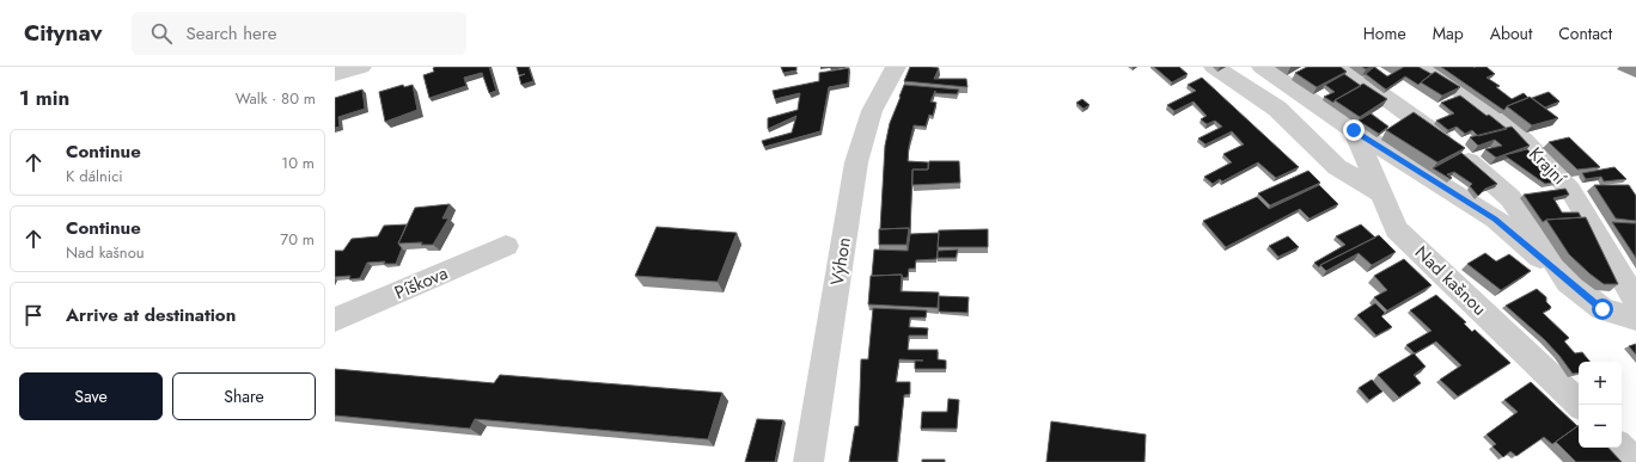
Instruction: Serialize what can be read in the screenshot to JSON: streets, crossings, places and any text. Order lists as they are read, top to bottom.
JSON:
{
  "streets": {
    "street": [
      "Krajní",
      "Výhon",
      "Nad kašnou",
      "Píškova"
    ]
  },
  "page": {
    "header": "Citynav",
    "search": "Search here",
    "nav": [
      "Home",
      "Map",
      "About",
      "Contact"
    ],
    "heading": ["1 min", "Walk · 80 m"],
    "list": [
      ["Continue", "K dálnici", "10 m"],
      ["Continue", "Nad kašnou", "70 m"],
      "Arrive at destination"
    ],
    "buttons": ["Save", "Share"],
    "map_buttons": ["+", "−"]
  }
}
